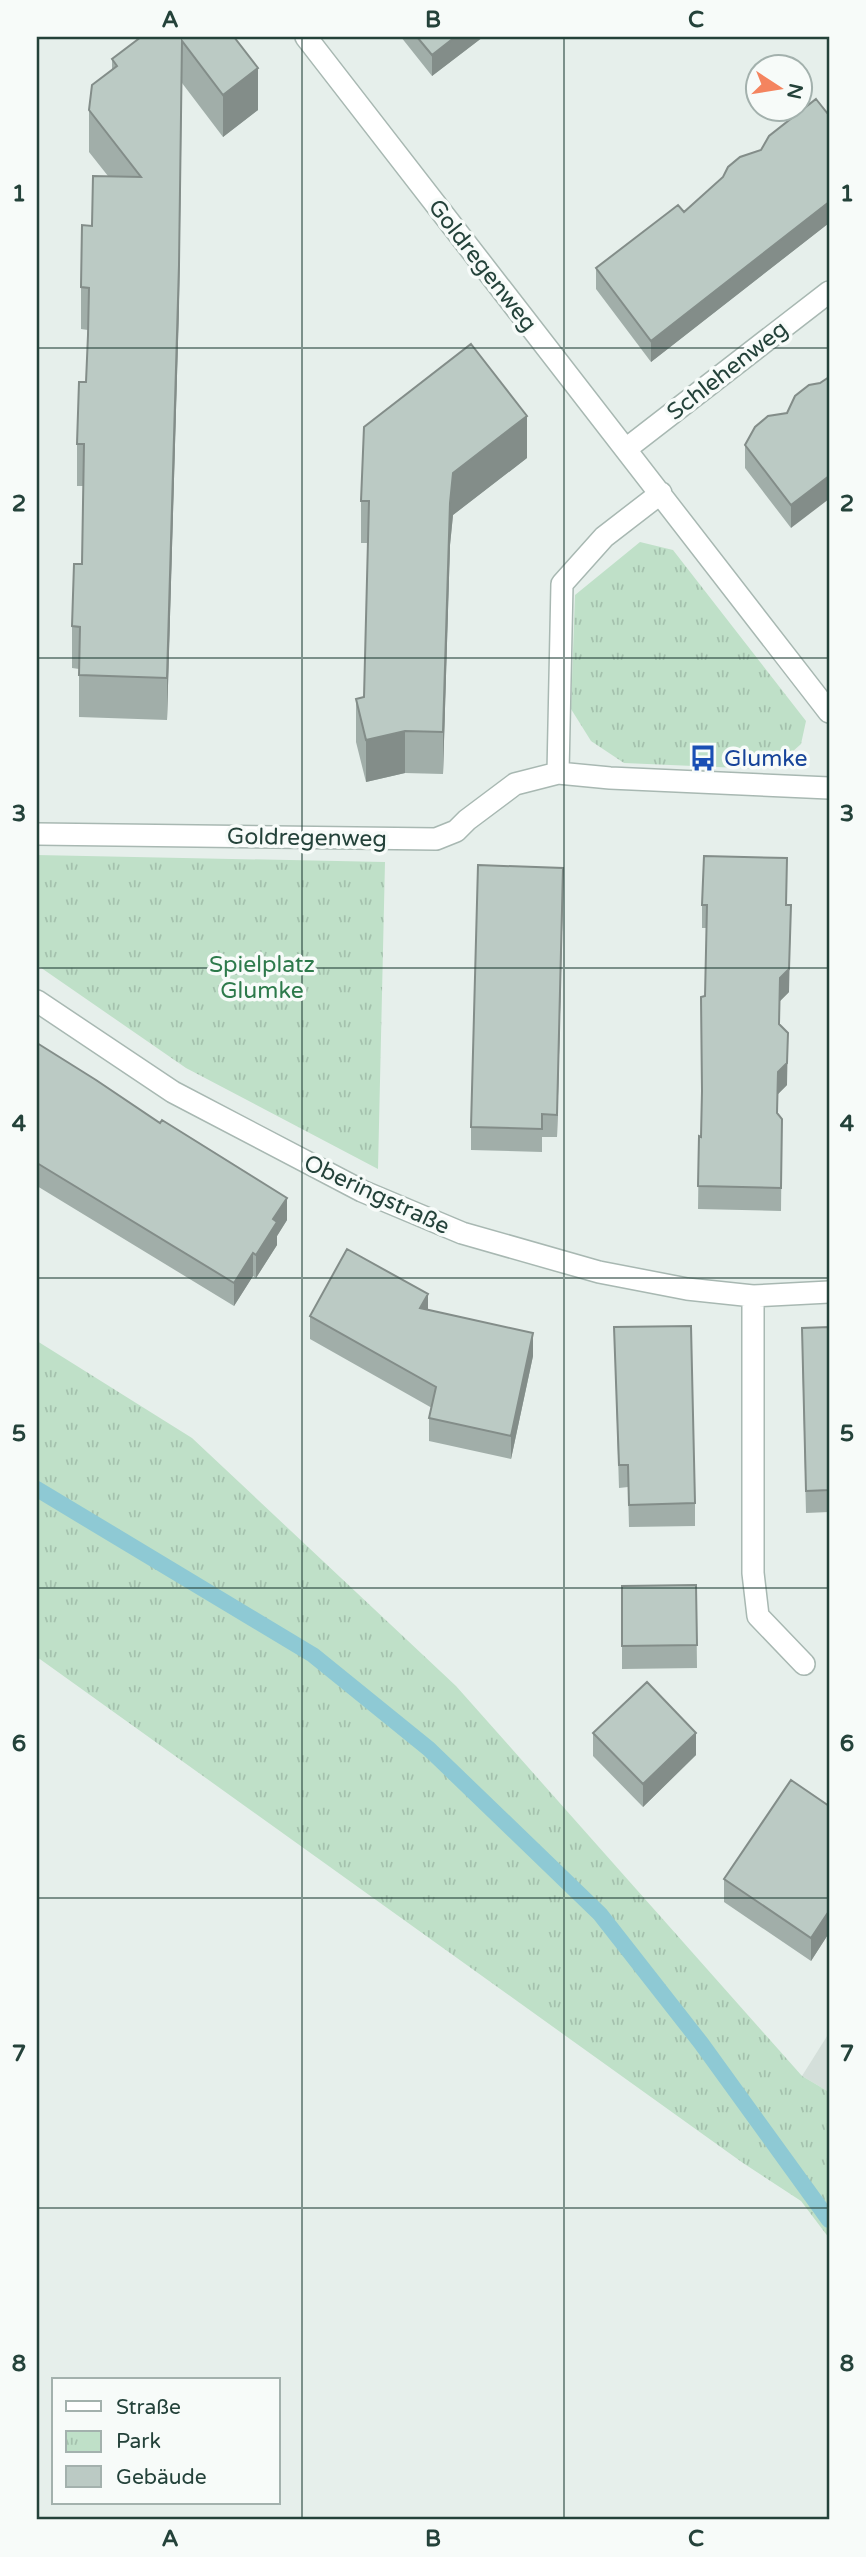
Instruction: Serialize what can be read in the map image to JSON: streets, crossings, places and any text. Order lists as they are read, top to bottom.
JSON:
{
  "streets": {
    "street": ["Goldregenweg", "Schlehenweg", "Oberingstraße"]
  },
  "crossings": [
    ["Goldregenweg", "Schlehenweg"]
  ],
  "parks": ["Spielplatz Glumke"],
  "places": {
    "bus stop": ["Glumke"]
  },
  "legend": ["Straße", "Park", "Gebäude"],
  "north": "right",
  "grid": {
    "columns": ["A", "B", "C"],
    "rows": [
      "1",
      "2",
      "3",
      "4",
      "5",
      "6",
      "7",
      "8"
    ]
  }
}
